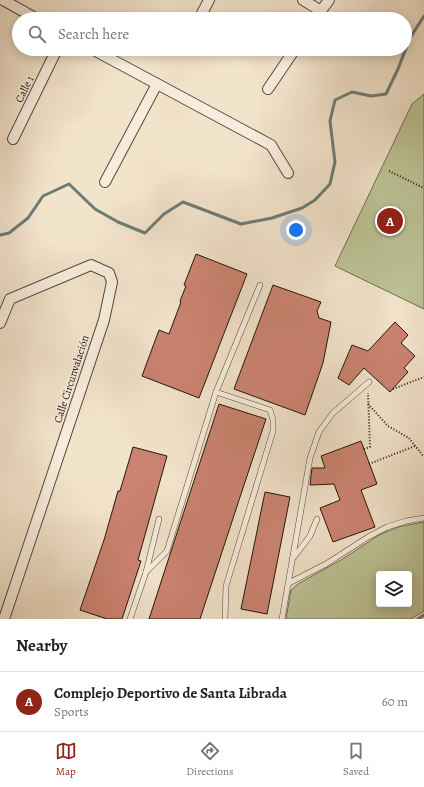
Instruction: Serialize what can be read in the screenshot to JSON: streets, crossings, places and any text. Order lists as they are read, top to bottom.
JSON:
{
  "streets": {
    "street": ["Calle 1", "Calle Circunvalación"]
  },
  "page": {
    "search": "Search here",
    "pins": "A",
    "heading": "Nearby",
    "list": [
      {
        "mark": "A",
        "name": "Complejo Deportivo de Santa Librada",
        "note": "Sports",
        "value": "60 m"
      }
    ],
    "nav": ["Map", "Directions", "Saved"]
  }
}
